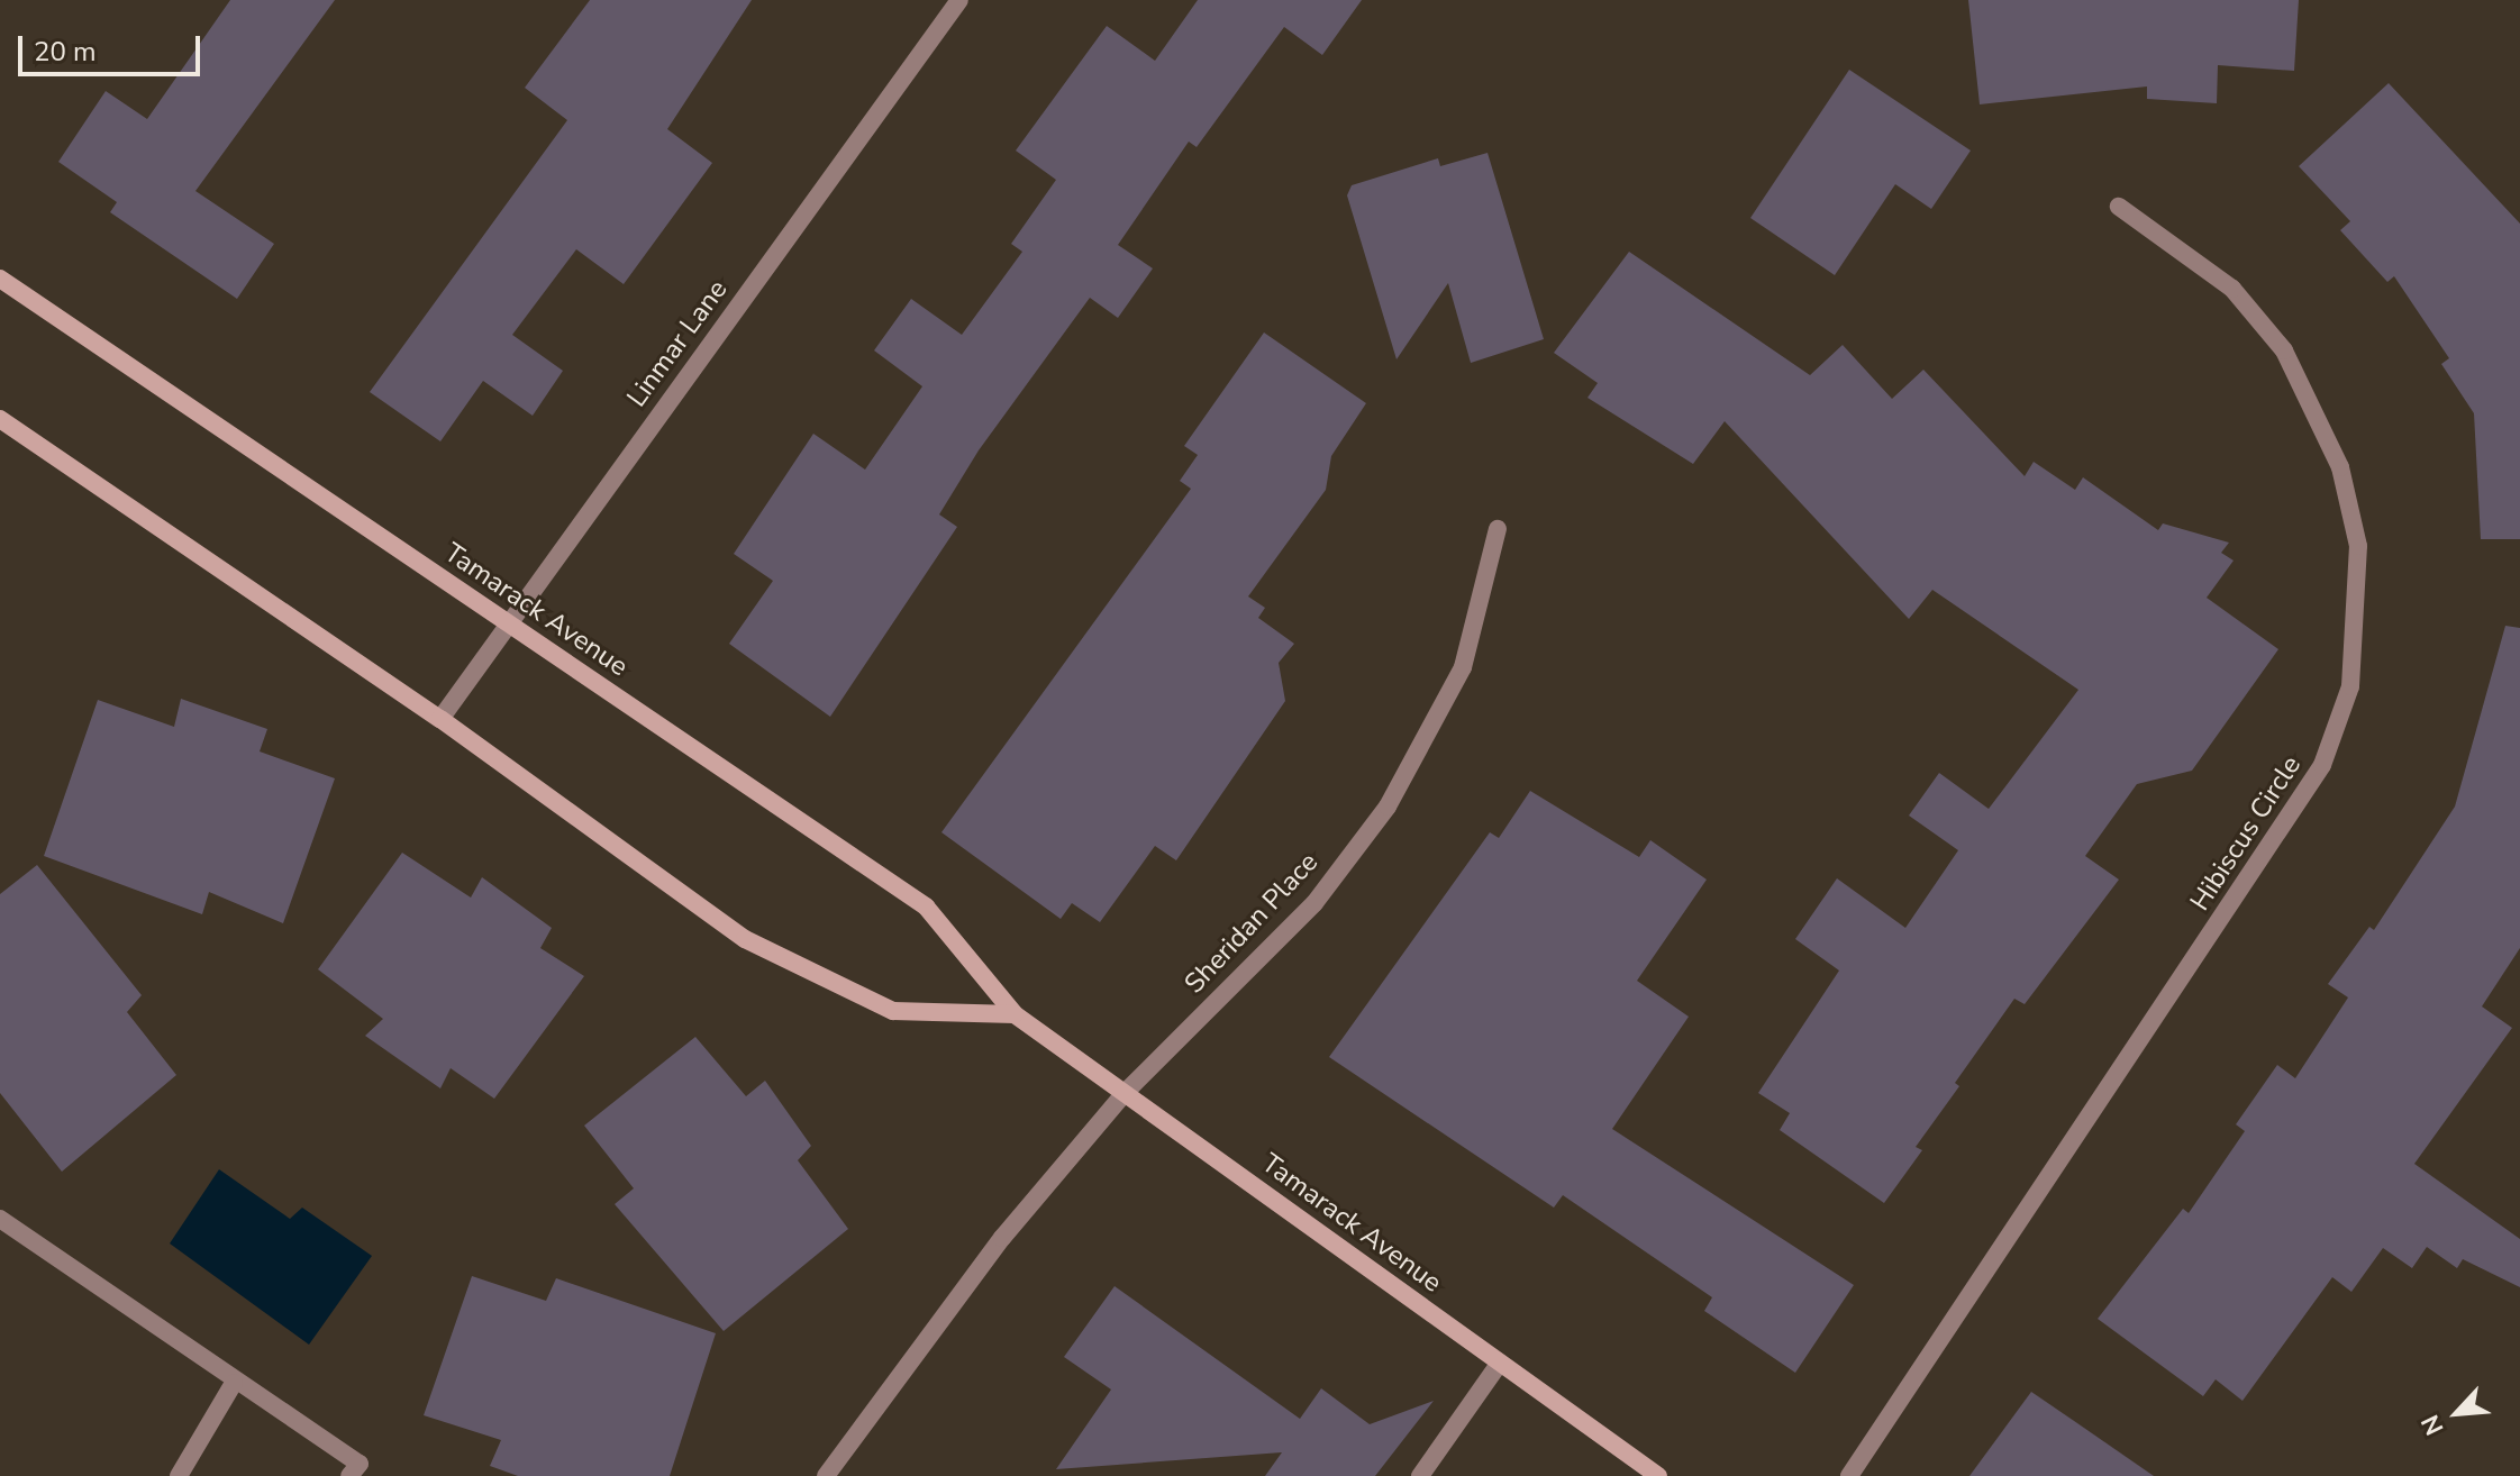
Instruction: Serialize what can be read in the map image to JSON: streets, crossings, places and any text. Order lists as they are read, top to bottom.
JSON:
{
  "streets": {
    "main road": ["Tamarack Avenue"],
    "street": ["Linmar Lane", "Hibiscus Circle", "Sheridan Place"]
  },
  "crossings": [
    ["Linmar Lane", "Tamarack Avenue"],
    ["Tamarack Avenue", "Sheridan Place"]
  ],
  "scale_bar": "20 m",
  "north": "bottom left"
}
